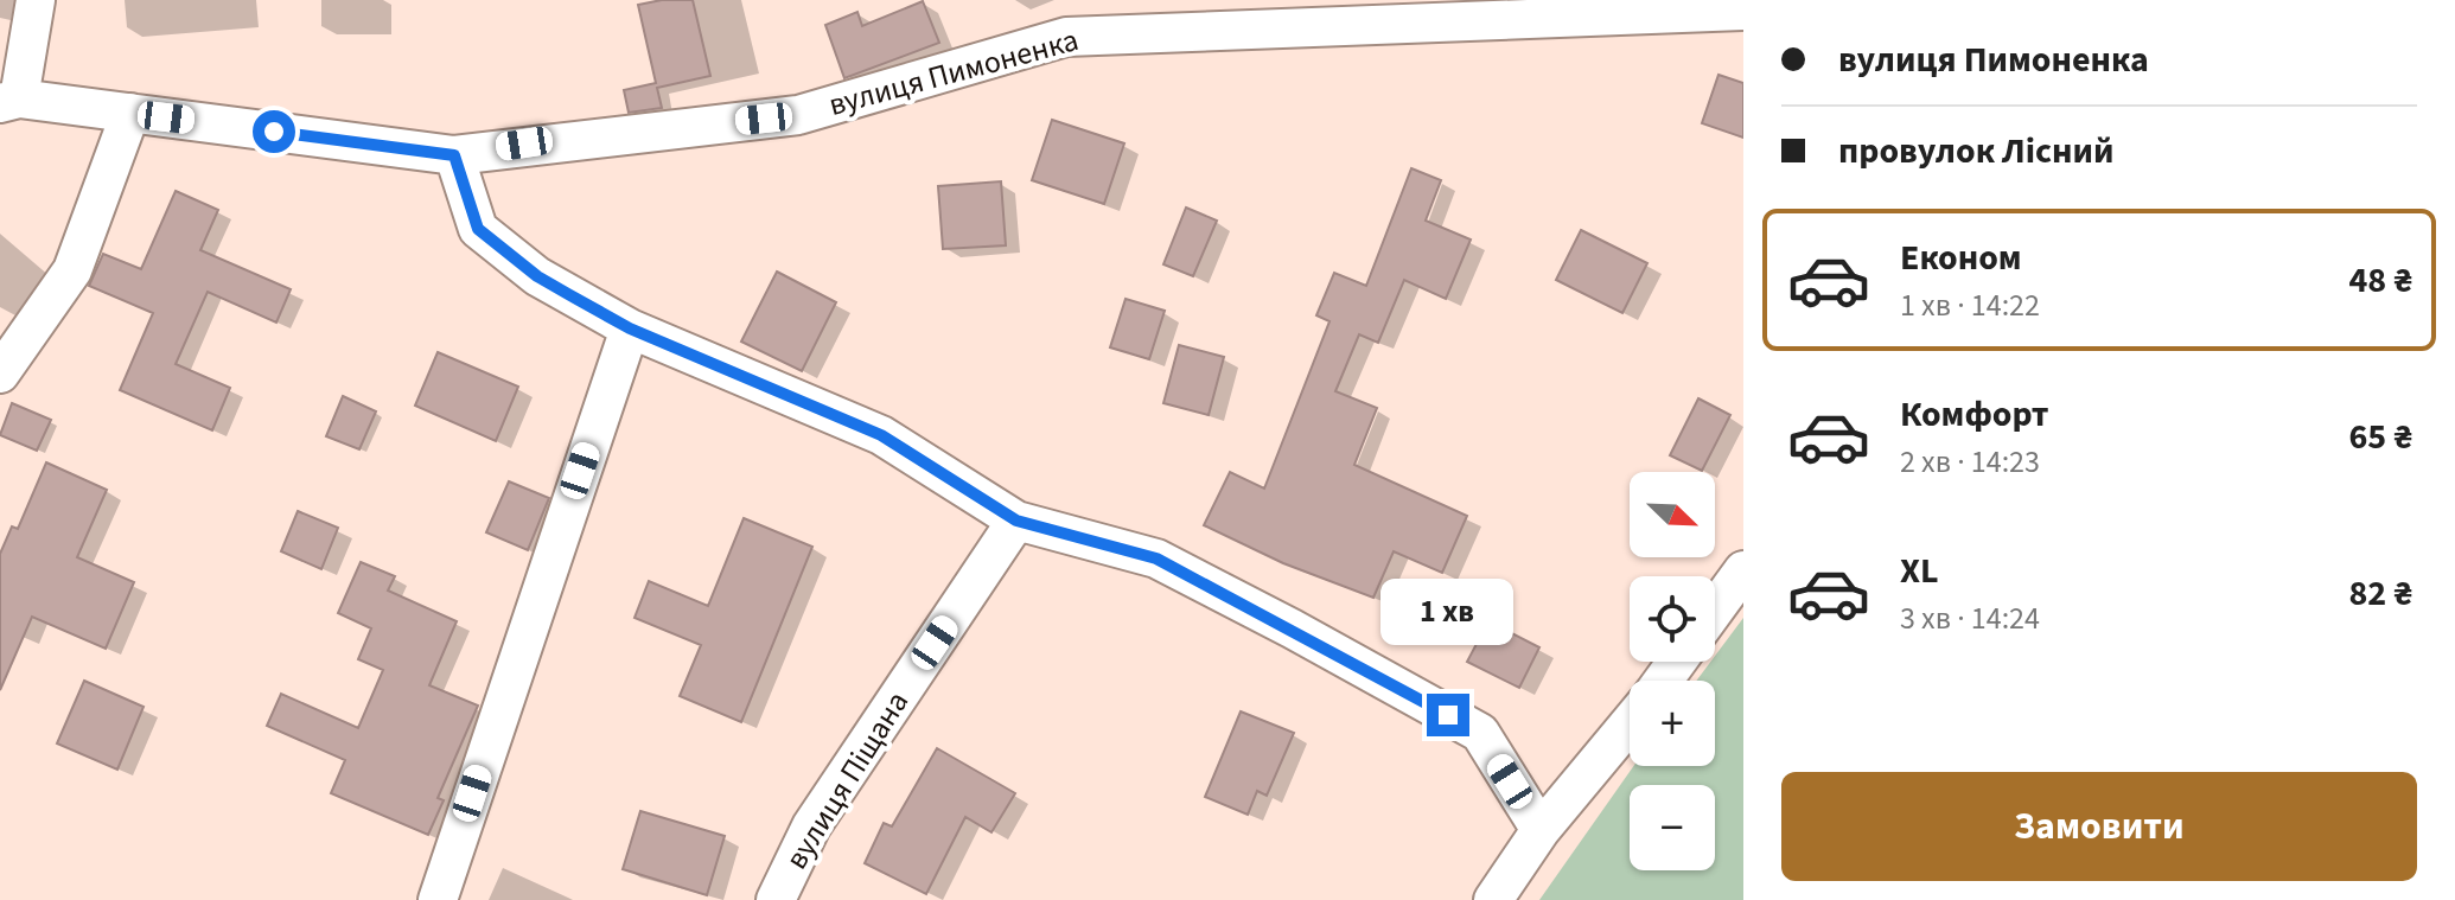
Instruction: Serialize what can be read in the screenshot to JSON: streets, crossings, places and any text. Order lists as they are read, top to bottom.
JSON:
{
  "streets": {
    "street": ["вулиця Пимоненка", "вулиця Піщана"]
  },
  "north": "bottom right",
  "page": {
    "banner": ["вулиця Пимоненка", "провулок Лісний"],
    "list": [
      {
        "name": "Економ",
        "note": "1 хв · 14:22",
        "value": "48 ₴"
      },
      {
        "name": "Комфорт",
        "note": "2 хв · 14:23",
        "value": "65 ₴"
      },
      {
        "name": "XL",
        "note": "3 хв · 14:24",
        "value": "82 ₴"
      }
    ],
    "map_buttons": ["+", "−"],
    "bubble": "1 хв",
    "buttons": "Замовити"
  }
}
